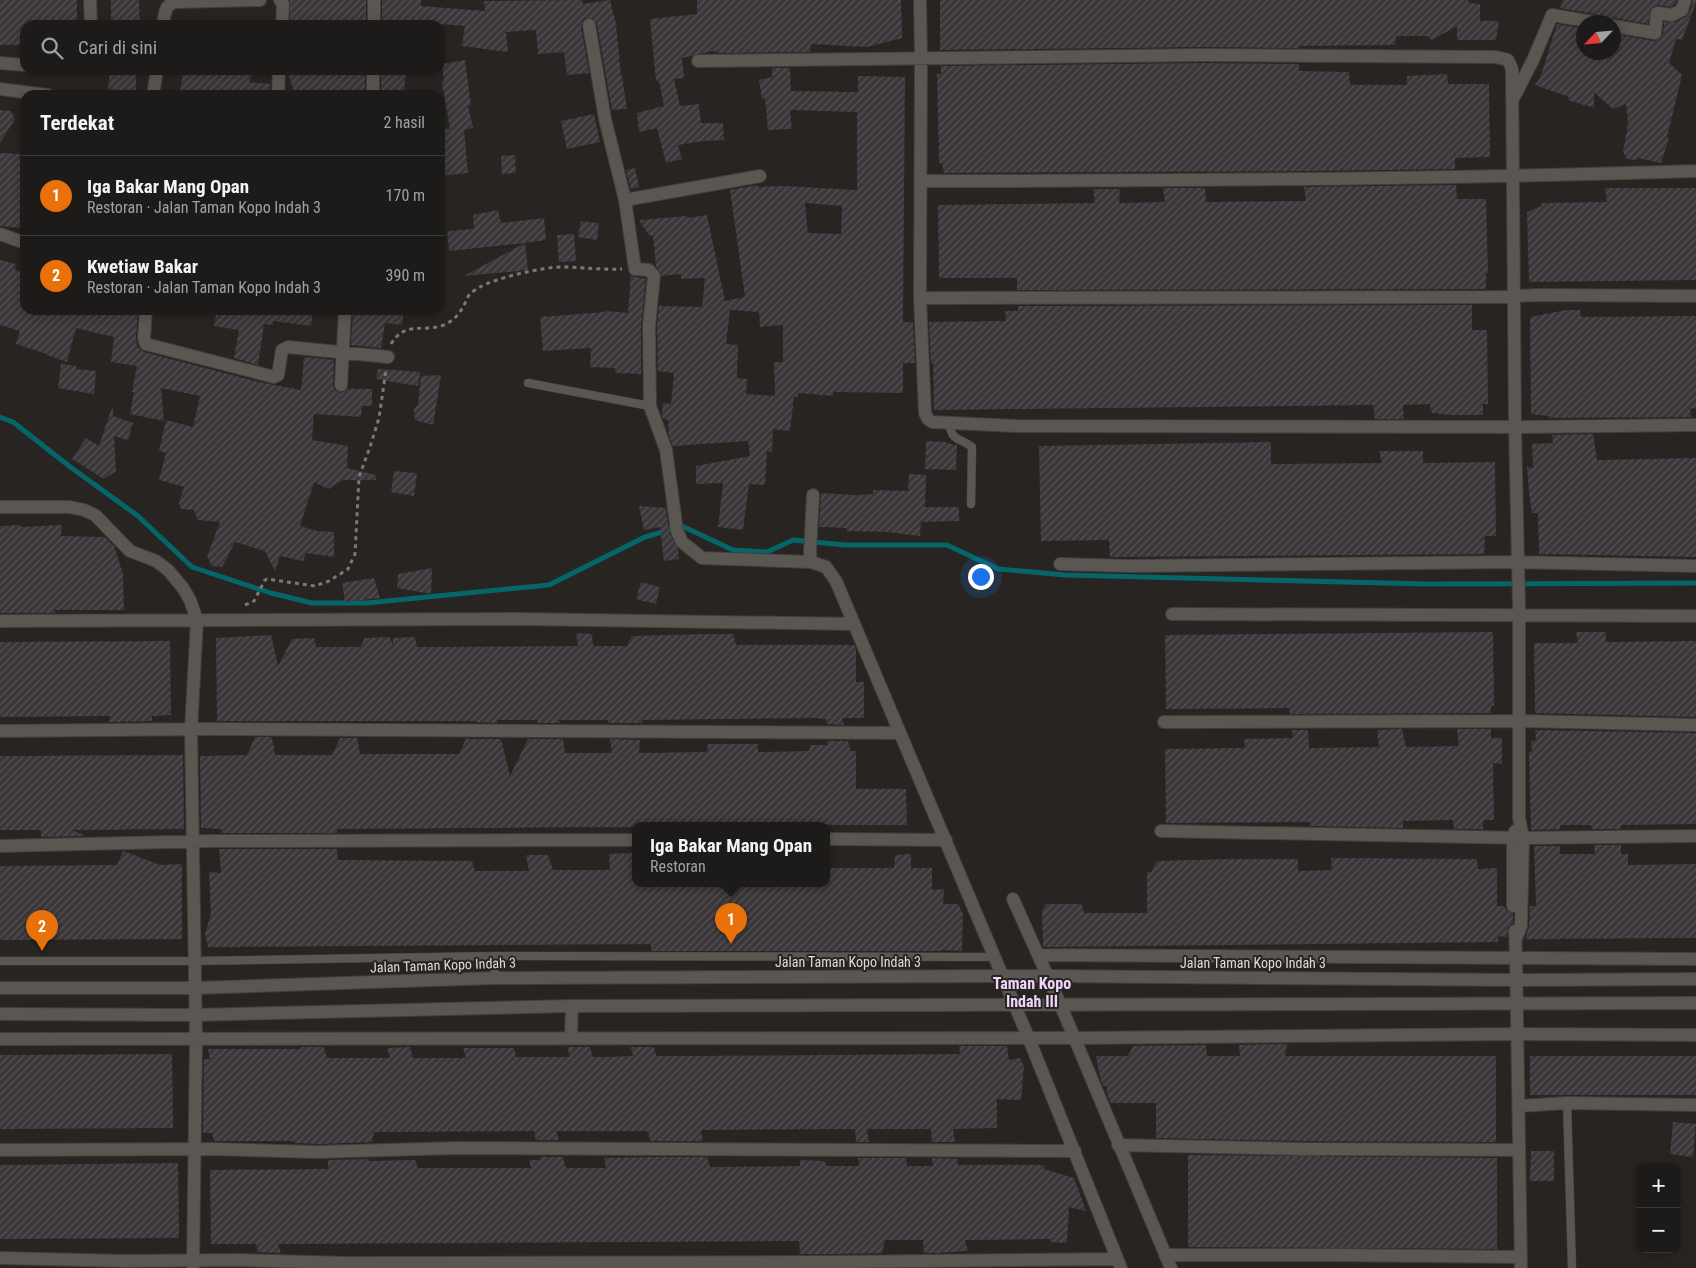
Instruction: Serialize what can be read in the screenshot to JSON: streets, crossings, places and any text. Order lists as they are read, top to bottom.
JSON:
{
  "streets": {
    "street": ["Jalan Taman Kopo Indah 3"]
  },
  "districts": ["Taman Kopo Indah III"],
  "north": "bottom left",
  "page": {
    "search": "Cari di sini",
    "heading": ["Terdekat", "2 hasil"],
    "list": [
      {
        "mark": "1",
        "name": "Iga Bakar Mang Opan",
        "note": "Restoran · Jalan Taman Kopo Indah 3",
        "value": "170 m"
      },
      {
        "mark": "2",
        "name": "Kwetiaw Bakar",
        "note": "Restoran · Jalan Taman Kopo Indah 3",
        "value": "390 m"
      }
    ],
    "popup": ["Iga Bakar Mang Opan", "Restoran"],
    "pins": ["1", "2"],
    "map_buttons": ["+", "−"]
  }
}
